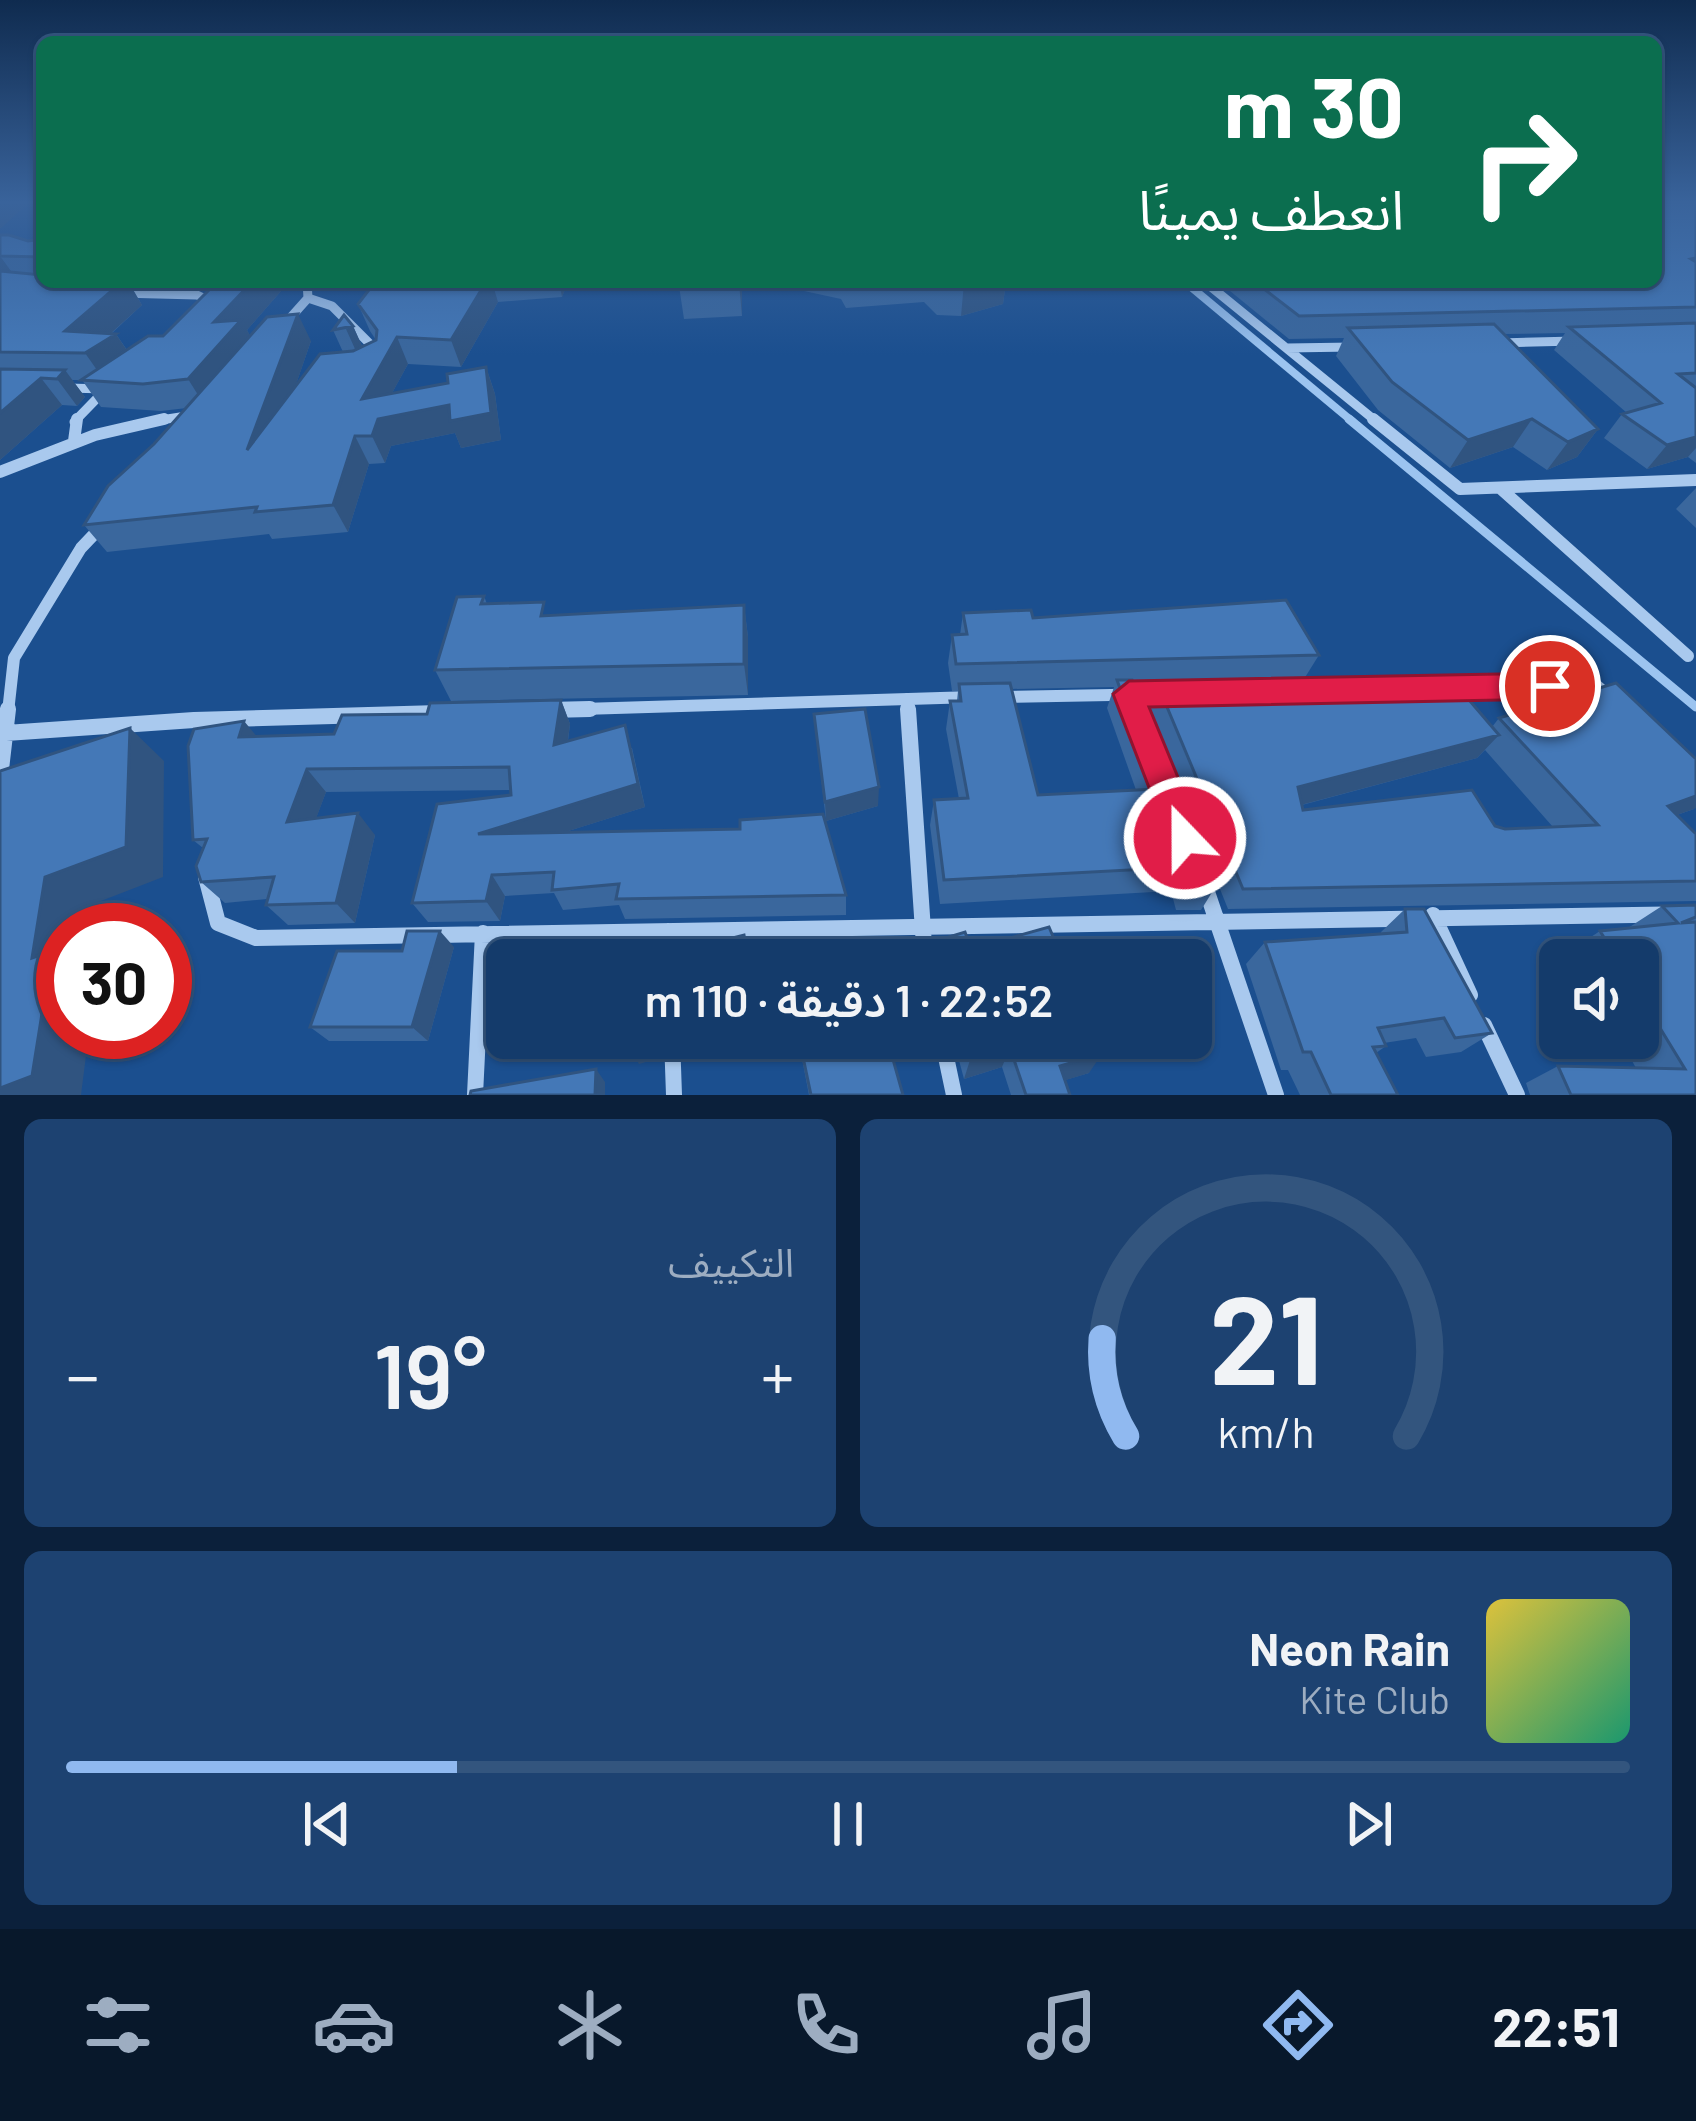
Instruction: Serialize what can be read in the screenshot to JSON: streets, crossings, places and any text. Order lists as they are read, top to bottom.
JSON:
{
  "page": {
    "turn": ["30 m", "انعطف يمينًا"],
    "limit": "30",
    "trip": "22:52 · 1 دقيقة · 110 m",
    "tile": "التكييف",
    "heat": ["−", "19°", "+"],
    "song": ["Neon Rain", "Kite Club"],
    "tabs": "22:51",
    "gauge": ["21", "km/h"]
  }
}
